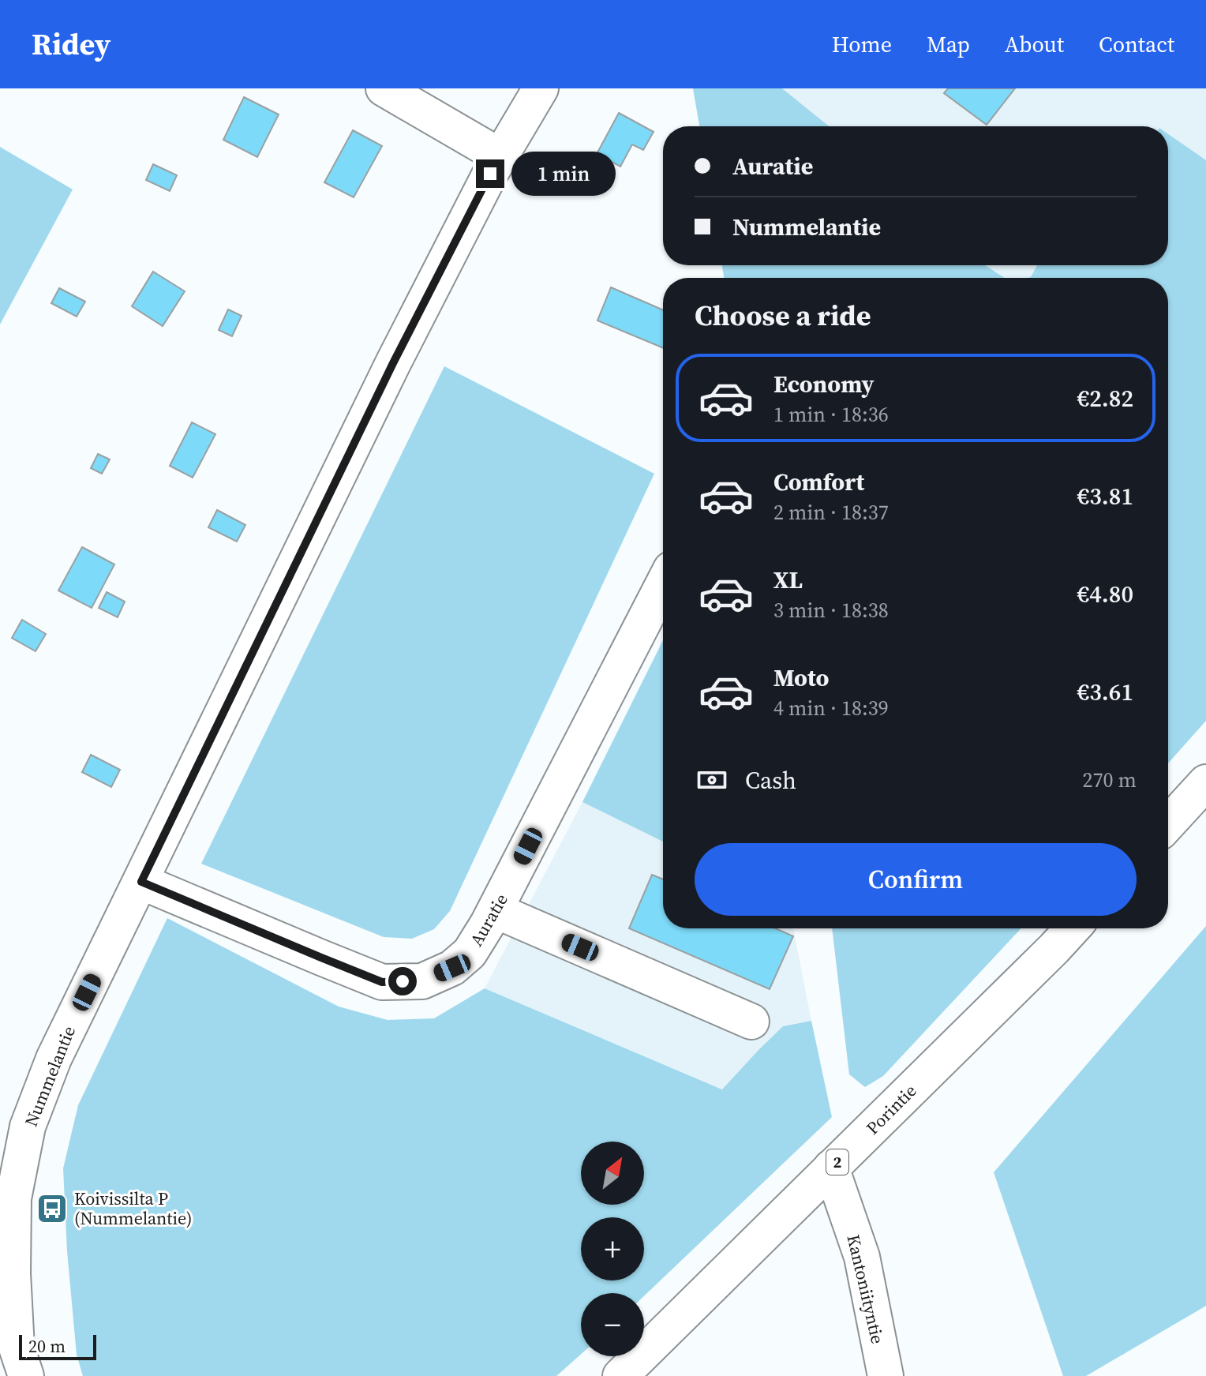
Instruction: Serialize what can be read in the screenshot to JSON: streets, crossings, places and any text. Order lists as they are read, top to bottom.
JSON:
{
  "streets": {
    "main road": [
      "Auratie",
      "Nummelantie",
      "Porintie",
      "2",
      "Kantoniityntie"
    ]
  },
  "crossings": [
    ["Auratie", "Nummelantie"],
    ["Porintie", "Kantoniityntie"]
  ],
  "places": {
    "bus stop": ["Koivissilta P (Nummelantie)"]
  },
  "scale_bar": "20 m",
  "north": "top right",
  "page": {
    "header": "Ridey",
    "nav": [
      "Home",
      "Map",
      "About",
      "Contact"
    ],
    "banner": ["Auratie", "Nummelantie"],
    "bubble": "1 min",
    "heading": "Choose a ride",
    "list": [
      {
        "name": "Economy",
        "note": "1 min · 18:36",
        "value": "€2.82"
      },
      {
        "name": "Comfort",
        "note": "2 min · 18:37",
        "value": "€3.81"
      },
      {
        "name": "XL",
        "note": "3 min · 18:38",
        "value": "€4.80"
      },
      {
        "name": "Moto",
        "note": "4 min · 18:39",
        "value": "€3.61"
      }
    ],
    "pay": ["Cash", "270 m"],
    "buttons": "Confirm",
    "map_buttons": ["+", "−"],
    "scale": "20 m"
  }
}
